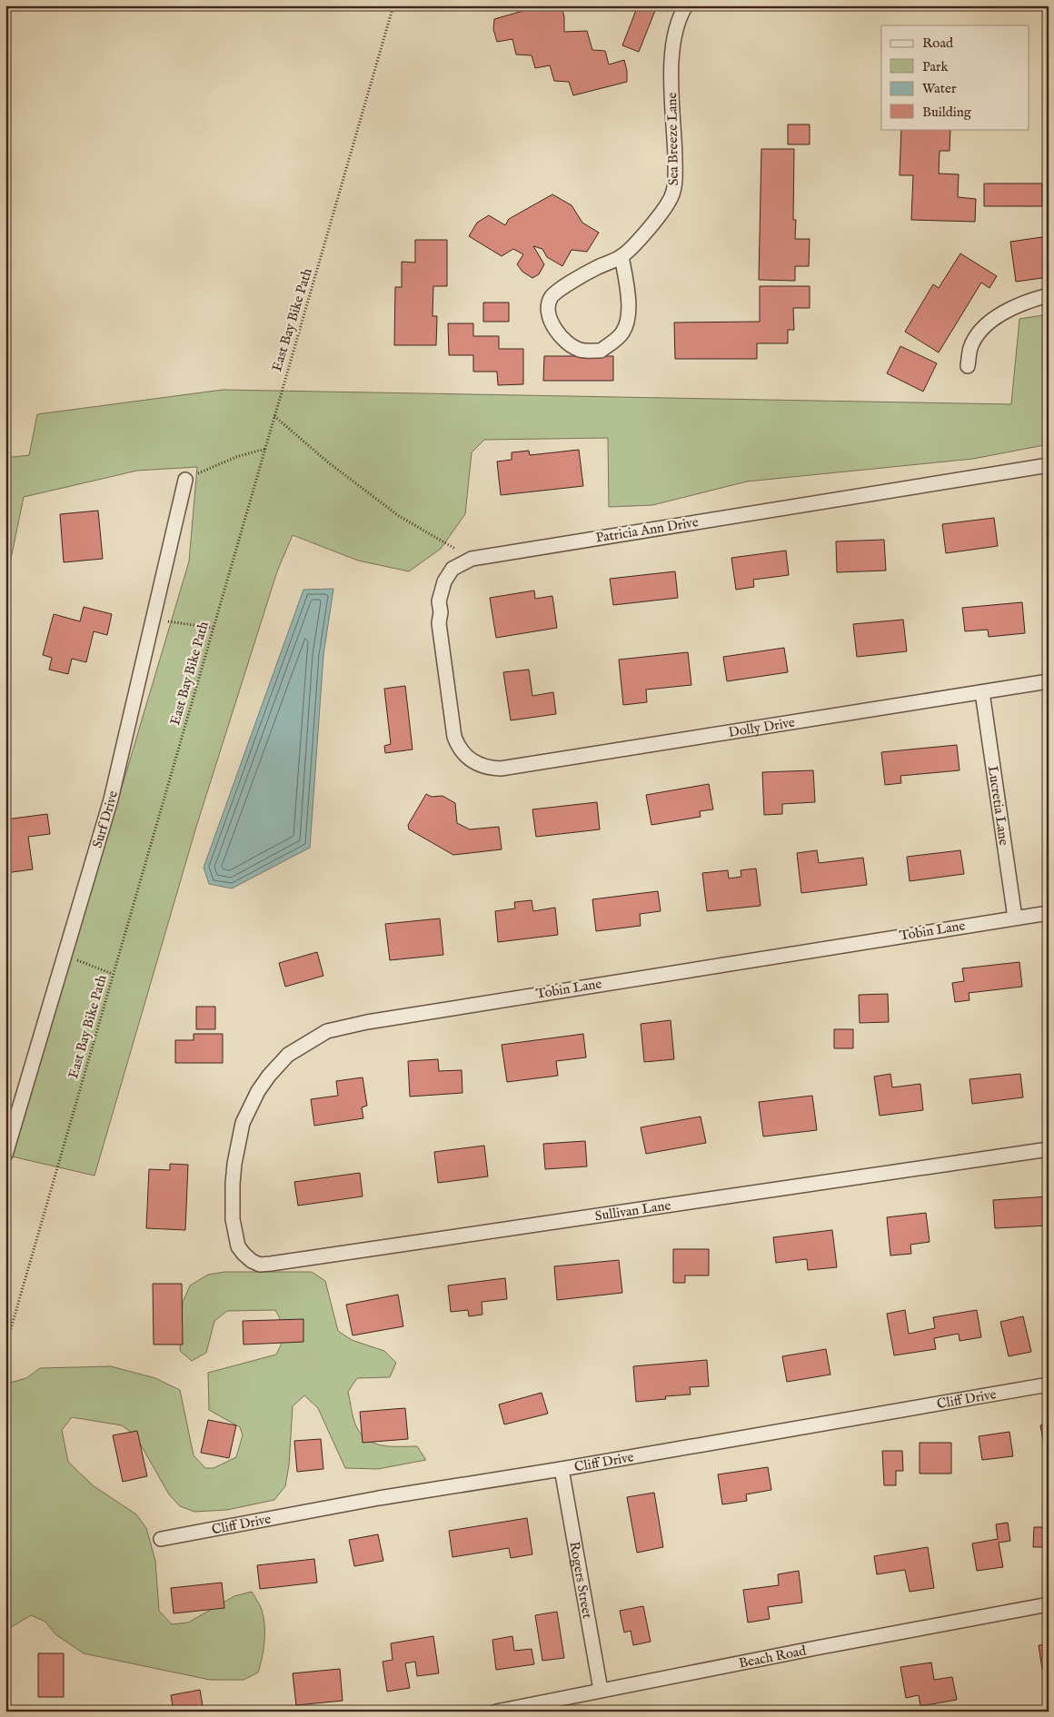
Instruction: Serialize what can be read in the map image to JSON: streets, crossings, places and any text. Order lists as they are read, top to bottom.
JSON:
{
  "streets": {
    "street": [
      "Sea Breeze Lane",
      "Patricia Ann Drive",
      "Dolly Drive",
      "Lucretia Lane",
      "Surf Drive",
      "Tobin Lane",
      "Sullivan Lane",
      "Cliff Drive",
      "Rogers Street",
      "Beach Road"
    ],
    "path": ["East Bay Bike Path"]
  },
  "crossings": [
    ["Patricia Ann Drive", "Dolly Drive"],
    ["Dolly Drive", "Lucretia Lane"],
    ["Lucretia Lane", "Tobin Lane"],
    ["Tobin Lane", "Sullivan Lane"],
    ["Cliff Drive", "Rogers Street"],
    ["Rogers Street", "Beach Road"]
  ],
  "legend": [
    "Road",
    "Park",
    "Water",
    "Building"
  ]
}
